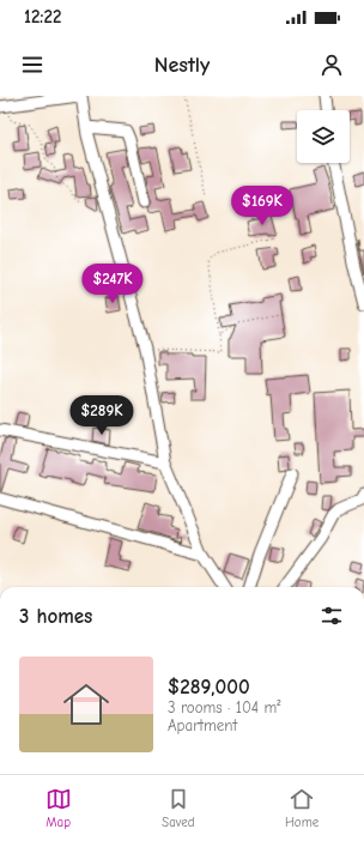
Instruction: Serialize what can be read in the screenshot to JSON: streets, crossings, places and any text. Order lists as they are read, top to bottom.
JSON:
{
  "page": {
    "status": "12:22",
    "header": "Nestly",
    "price": ["$169K", "$247K", "$289K"],
    "heading": "3 homes",
    "list": [
      {
        "name": "$289,000",
        "note": "3 rooms · 104 m² · Apartment"
      }
    ],
    "tabs": ["Map", "Saved", "Home"]
  }
}
